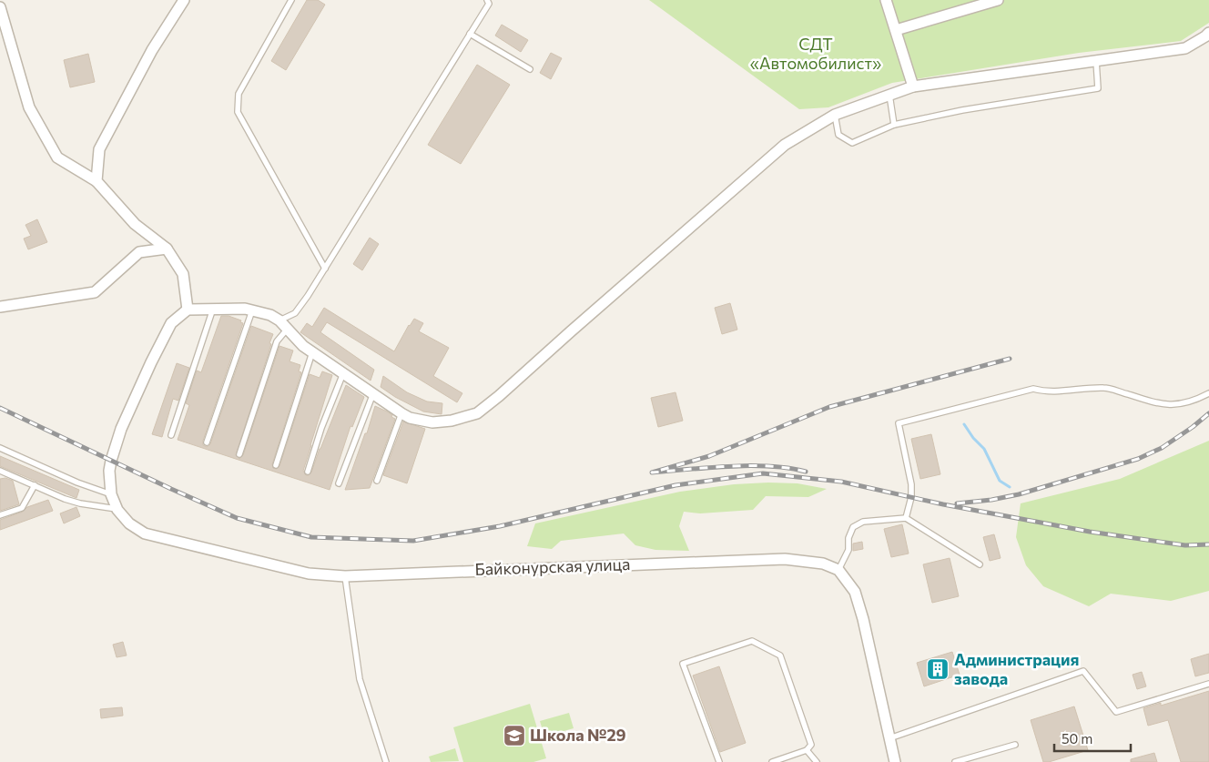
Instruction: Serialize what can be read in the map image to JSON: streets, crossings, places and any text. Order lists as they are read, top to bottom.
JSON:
{
  "streets": {
    "street": ["Байконурская улица"]
  },
  "parks": ["СДТ «Автомобилист»"],
  "places": {
    "building": ["Администрация завода"],
    "school or university": ["Школа №29"]
  },
  "scale_bar": "50 m"
}
